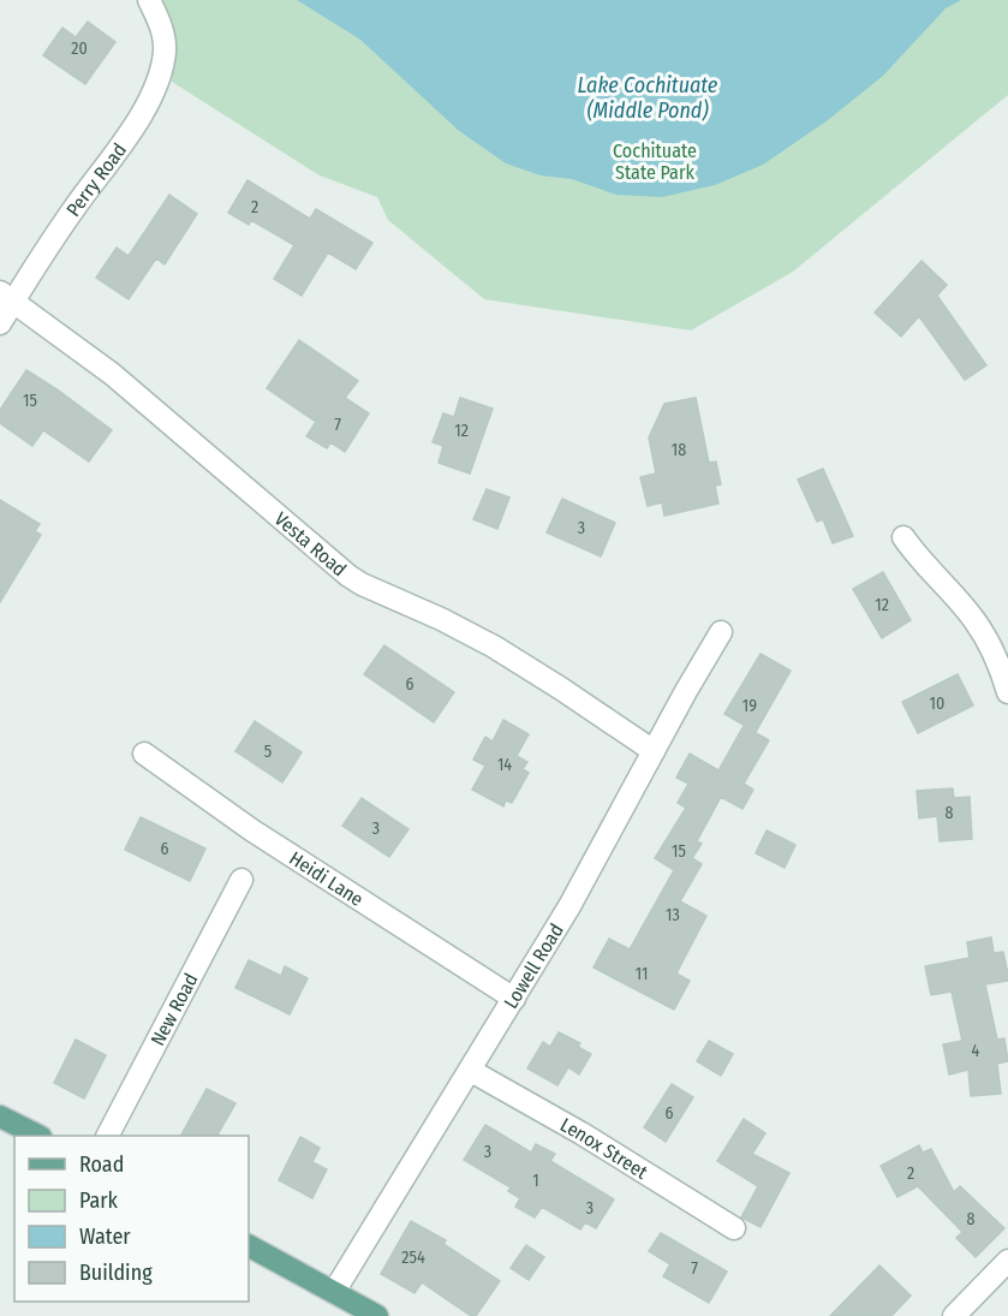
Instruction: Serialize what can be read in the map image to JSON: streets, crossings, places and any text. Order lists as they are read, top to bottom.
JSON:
{
  "streets": {
    "street": [
      "Perry Road",
      "Vesta Road",
      "Heidi Lane",
      "Lowell Road",
      "New Road",
      "Lenox Street"
    ]
  },
  "crossings": [
    ["Perry Road", "Vesta Road"],
    ["Vesta Road", "Lowell Road"],
    ["Heidi Lane", "Lowell Road"],
    ["Lowell Road", "Lenox Street"]
  ],
  "water": ["Lake Cochituate (Middle Pond)"],
  "parks": ["Cochituate State Park"],
  "house_numbers": [
    "20",
    "2",
    "15",
    "7",
    "12",
    "18",
    "3",
    "12",
    "6",
    "10",
    "19",
    "5",
    "14",
    "8",
    "3",
    "6",
    "15",
    "13",
    "11",
    "4",
    "6",
    "3",
    "2",
    "1",
    "3",
    "8",
    "254",
    "7"
  ],
  "legend": [
    "Road",
    "Park",
    "Water",
    "Building"
  ]
}
